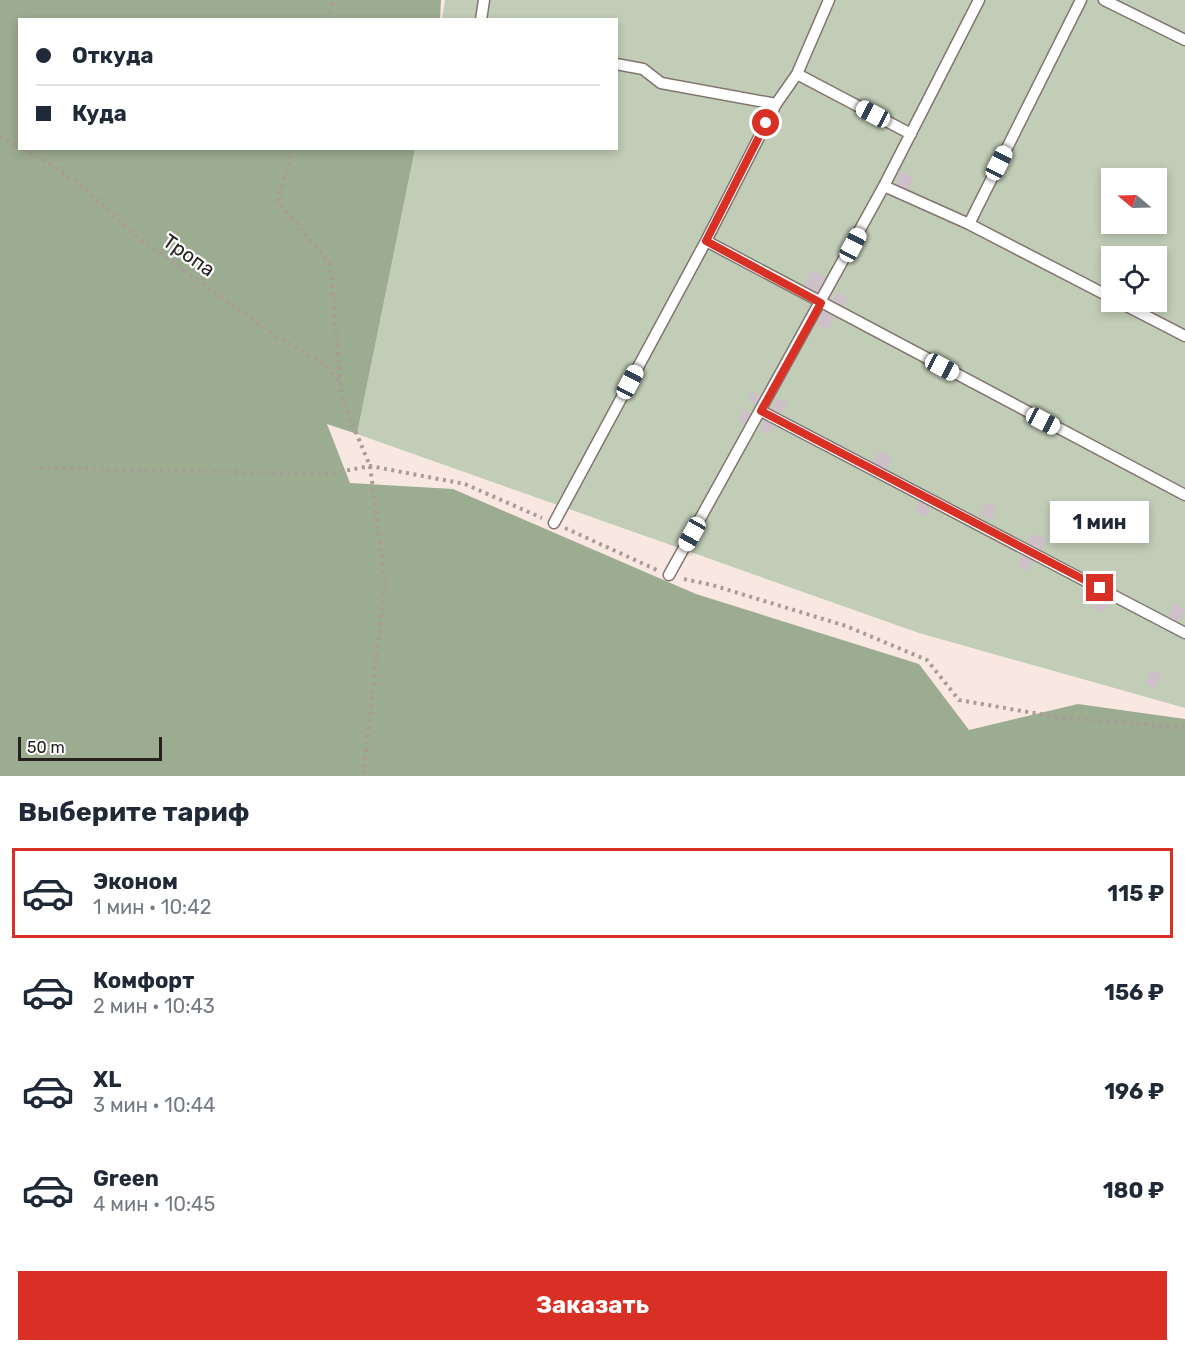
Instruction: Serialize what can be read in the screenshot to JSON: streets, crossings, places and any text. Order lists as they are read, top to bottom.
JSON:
{
  "streets": {
    "path": ["Тропа"]
  },
  "scale_bar": "50 m",
  "north": "left",
  "page": {
    "banner": ["Откуда", "Куда"],
    "bubble": "1 мин",
    "scale": "50 m",
    "heading": "Выберите тариф",
    "list": [
      {
        "name": "Эконом",
        "note": "1 мин · 10:42",
        "value": "115 ₽"
      },
      {
        "name": "Комфорт",
        "note": "2 мин · 10:43",
        "value": "156 ₽"
      },
      {
        "name": "XL",
        "note": "3 мин · 10:44",
        "value": "196 ₽"
      },
      {
        "name": "Green",
        "note": "4 мин · 10:45",
        "value": "180 ₽"
      }
    ],
    "buttons": "Заказать"
  }
}
